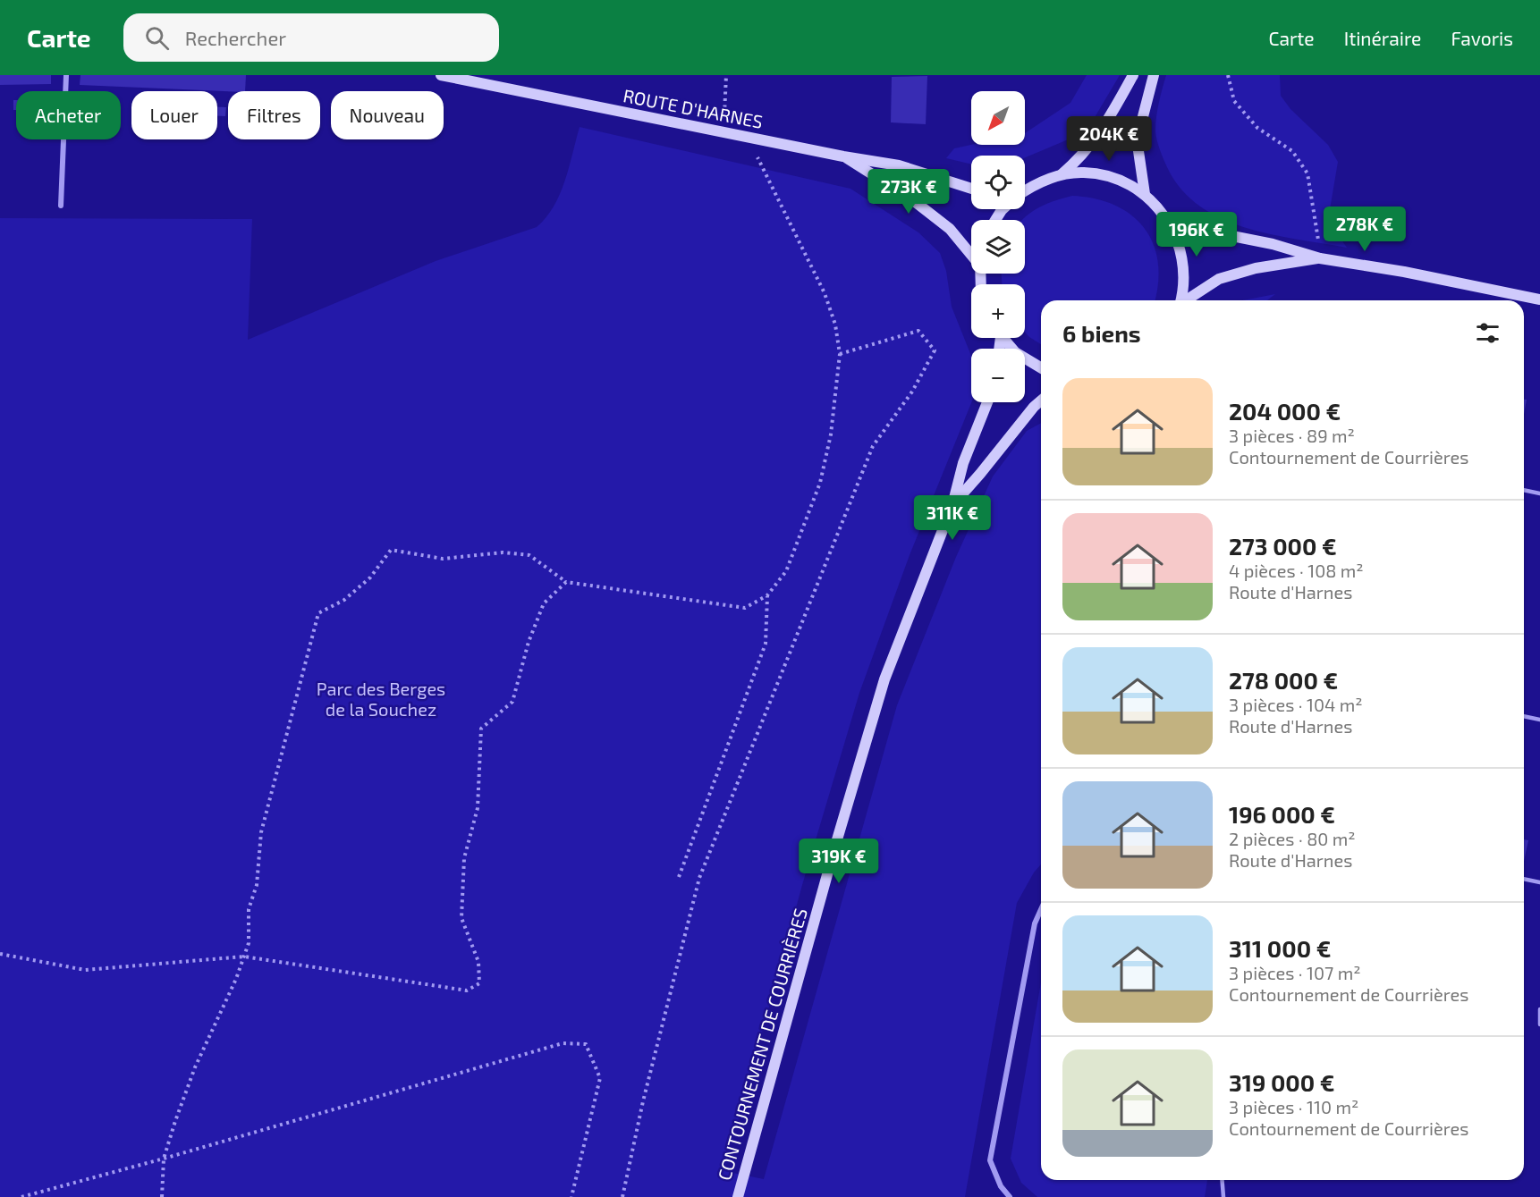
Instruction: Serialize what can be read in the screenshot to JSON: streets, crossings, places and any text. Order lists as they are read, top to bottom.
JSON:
{
  "streets": {
    "main road": ["ROUTE D'HARNES", "CONTOURNEMENT DE COURRIÈRES"]
  },
  "parks": ["Parc des Berges de la Souchez"],
  "north": "bottom left",
  "page": {
    "header": "Carte",
    "search": "Rechercher",
    "nav": ["Carte", "Itinéraire", "Favoris"],
    "map_buttons": ["+", "−"],
    "chip": [
      "Acheter",
      "Louer",
      "Filtres",
      "Nouveau"
    ],
    "price": [
      "204K €",
      "273K €",
      "278K €",
      "196K €",
      "311K €",
      "319K €"
    ],
    "heading": "6 biens",
    "list": [
      {
        "name": "204 000 €",
        "note": "3 pièces · 89 m² · Contournement de Courrières"
      },
      {
        "name": "273 000 €",
        "note": "4 pièces · 108 m² · Route d'Harnes"
      },
      {
        "name": "278 000 €",
        "note": "3 pièces · 104 m² · Route d'Harnes"
      },
      {
        "name": "196 000 €",
        "note": "2 pièces · 80 m² · Route d'Harnes"
      },
      {
        "name": "311 000 €",
        "note": "3 pièces · 107 m² · Contournement de Courrières"
      },
      {
        "name": "319 000 €",
        "note": "3 pièces · 110 m² · Contournement de Courrières"
      }
    ]
  }
}
